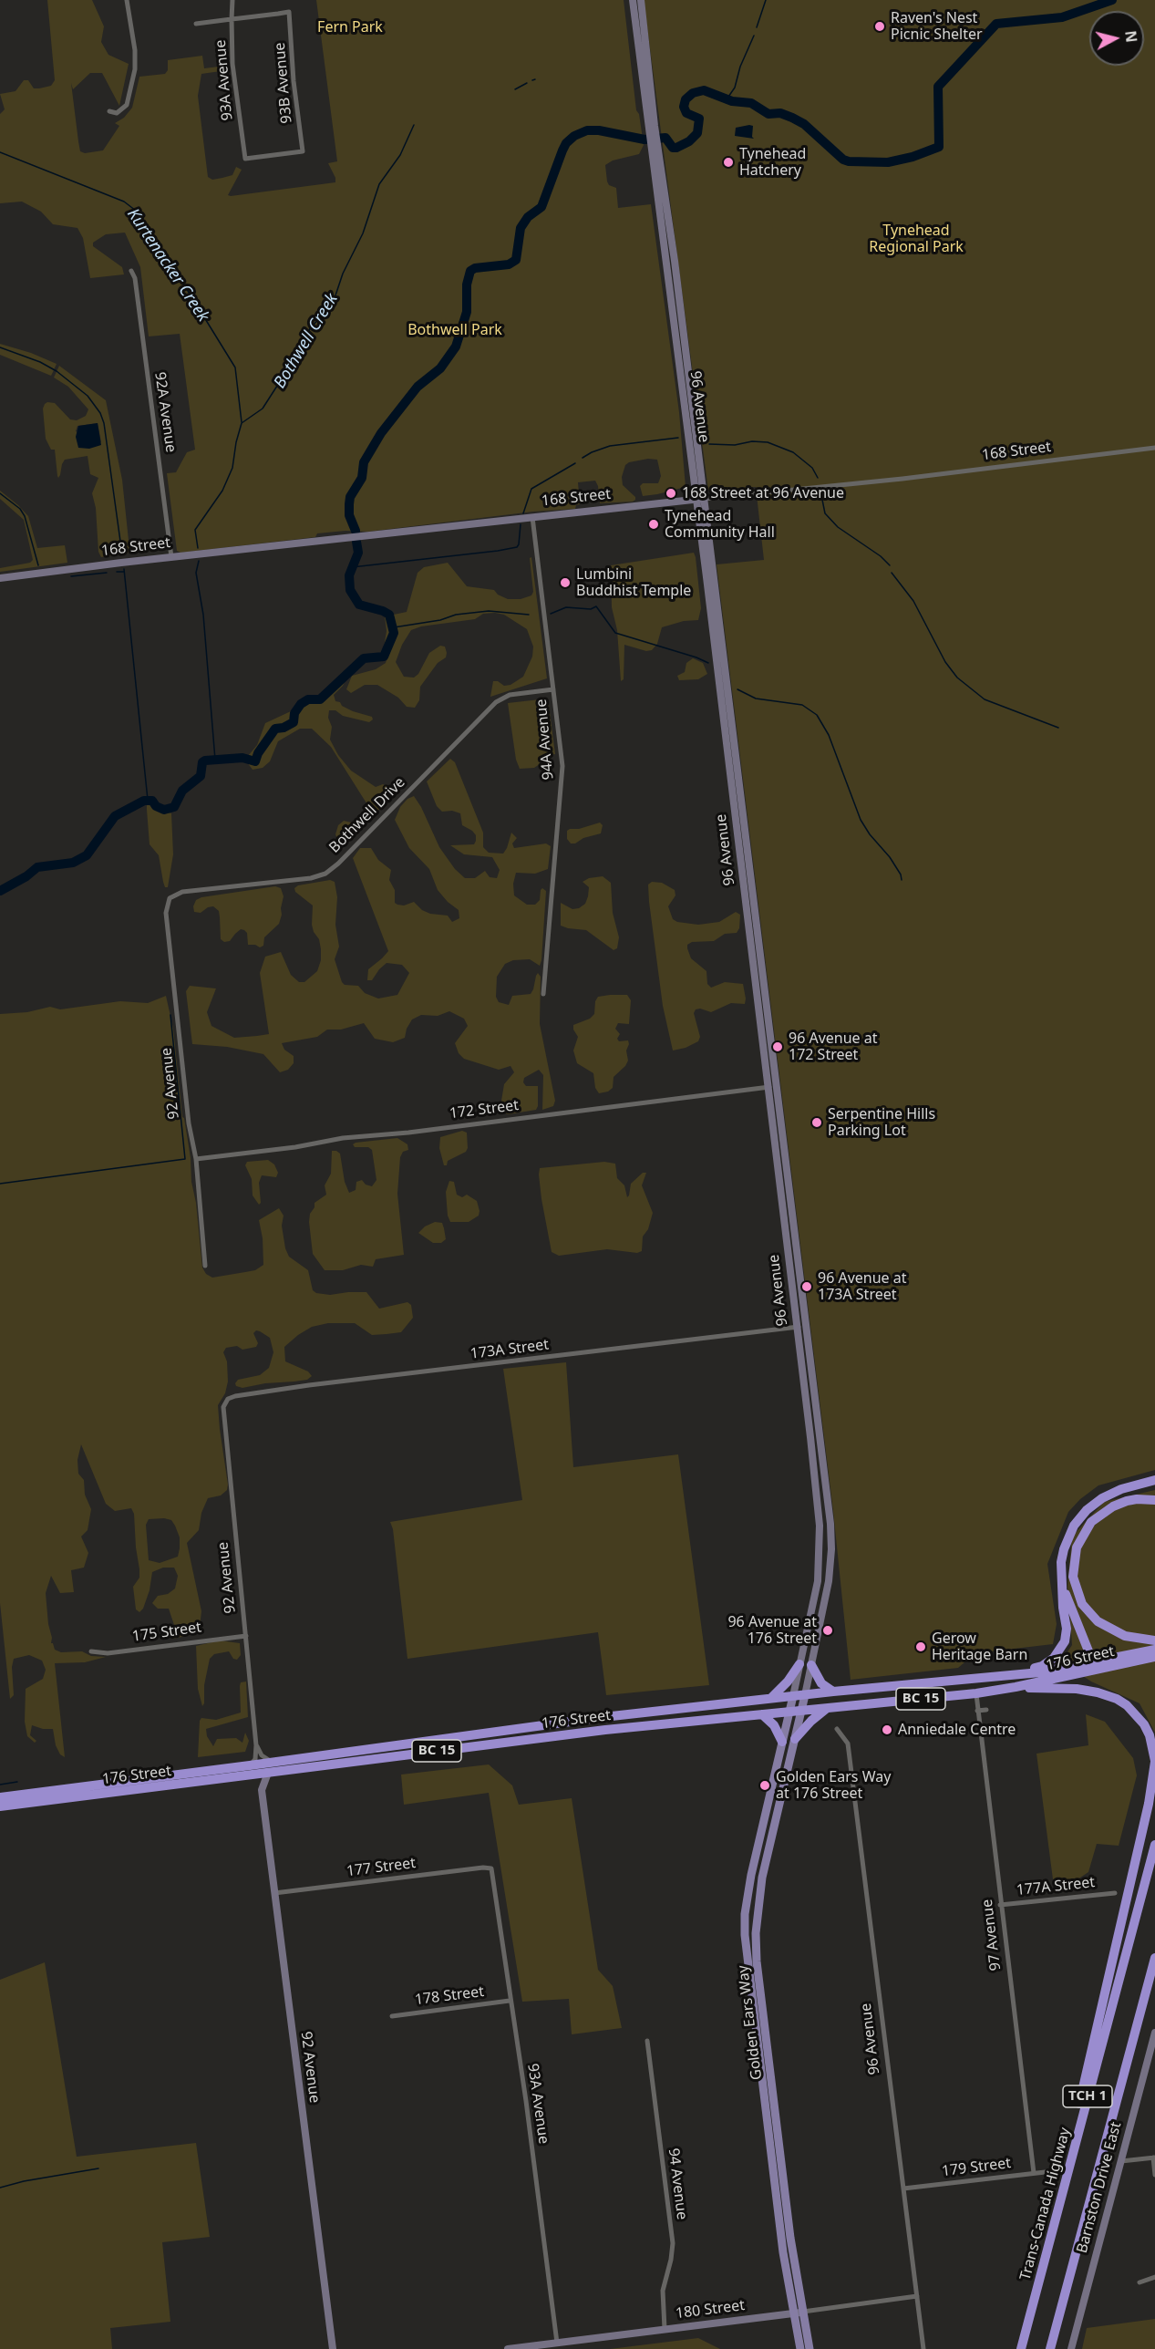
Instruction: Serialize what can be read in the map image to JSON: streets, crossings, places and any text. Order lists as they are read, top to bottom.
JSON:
{
  "streets": {
    "highway": [
      "176 Street",
      "BC 15",
      "TCH 1",
      "Trans-Canada Highway"
    ],
    "main road": [
      "96 Avenue",
      "168 Street",
      "92 Avenue",
      "Golden Ears Way",
      "Barnston Drive East",
      "180 Street"
    ],
    "street": [
      "93A Avenue",
      "93B Avenue",
      "92A Avenue",
      "94A Avenue",
      "Bothwell Drive",
      "172 Street",
      "173A Street",
      "175 Street",
      "177 Street",
      "177A Street",
      "97 Avenue",
      "178 Street",
      "179 Street",
      "94 Avenue"
    ]
  },
  "crossings": [
    ["93A Avenue", "93B Avenue"],
    ["93A Avenue", "177 Street"],
    ["93A Avenue", "178 Street"],
    ["93A Avenue", "180 Street"],
    ["96 Avenue", "168 Street"],
    ["96 Avenue", "172 Street"],
    ["96 Avenue", "173A Street"],
    ["96 Avenue", "176 Street"],
    ["96 Avenue", "Golden Ears Way"],
    ["96 Avenue", "179 Street"],
    ["96 Avenue", "180 Street"],
    ["92A Avenue", "168 Street"],
    ["168 Street", "94A Avenue"],
    ["94A Avenue", "Bothwell Drive"],
    ["Bothwell Drive", "92 Avenue"],
    ["92 Avenue", "172 Street"],
    ["92 Avenue", "173A Street"],
    ["92 Avenue", "175 Street"],
    ["92 Avenue", "176 Street"],
    ["92 Avenue", "177 Street"],
    ["176 Street", "97 Avenue"],
    ["176 Street", "Golden Ears Way"],
    ["177A Street", "97 Avenue"],
    ["97 Avenue", "179 Street"],
    ["Golden Ears Way", "180 Street"],
    ["94 Avenue", "180 Street"]
  ],
  "water": ["Kurtenacker Creek", "Bothwell Creek"],
  "parks": ["Fern Park", "Tynehead Regional Park", "Bothwell Park"],
  "places": [
    "Raven's Nest Picnic Shelter",
    "Tynehead Hatchery",
    "168 Street at 96 Avenue",
    "Tynehead Community Hall",
    "Lumbini Buddhist Temple",
    "96 Avenue at 172 Street",
    "Serpentine Hills Parking Lot",
    "96 Avenue at 173A Street",
    "96 Avenue at 176 Street",
    "Gerow Heritage Barn",
    "Anniedale Centre",
    "Golden Ears Way at 176 Street"
  ],
  "north": "right"
}
